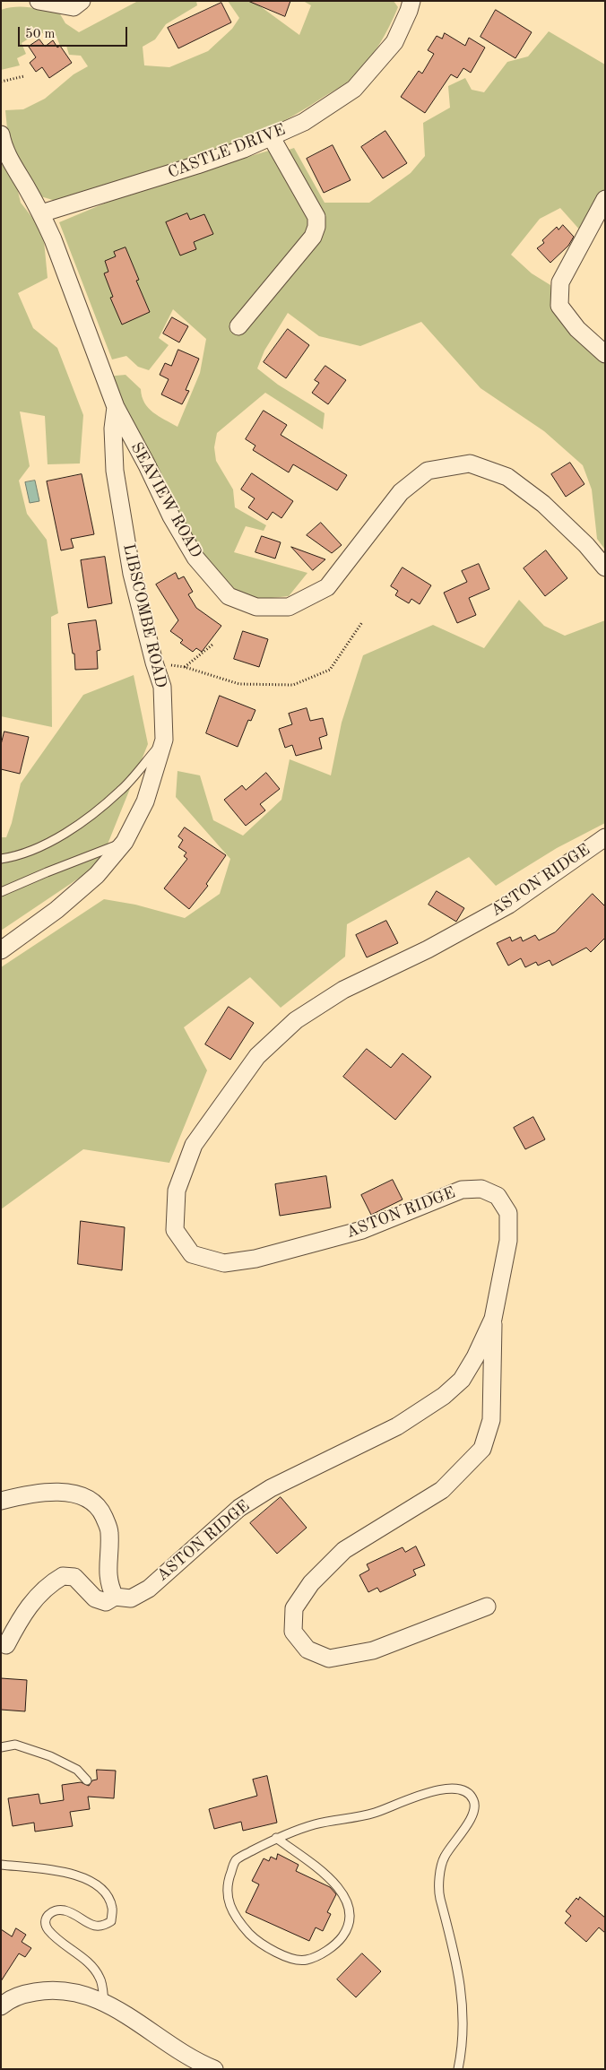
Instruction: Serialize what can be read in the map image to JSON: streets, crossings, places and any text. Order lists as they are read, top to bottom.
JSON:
{
  "streets": {
    "street": [
      "CASTLE DRIVE",
      "SEAVIEW ROAD",
      "LIBSCOMBE ROAD",
      "ASTON RIDGE"
    ]
  },
  "crossings": [
    ["CASTLE DRIVE", "SEAVIEW ROAD"],
    ["SEAVIEW ROAD", "LIBSCOMBE ROAD"]
  ],
  "scale_bar": "50 m"
}
